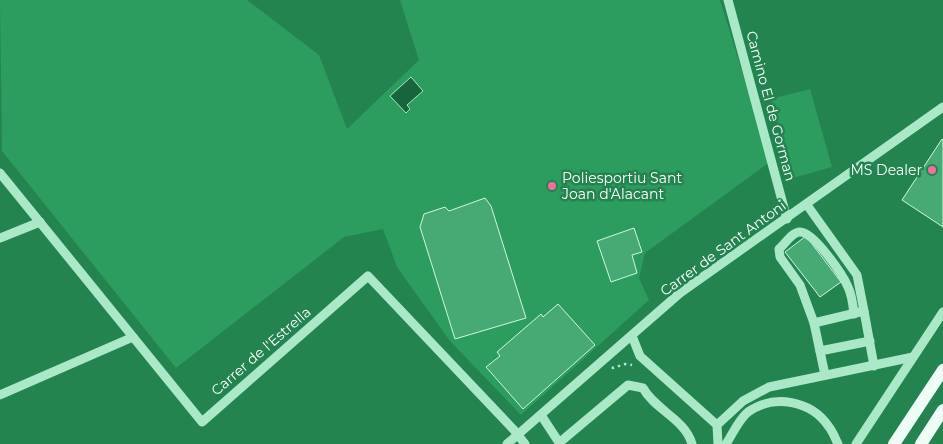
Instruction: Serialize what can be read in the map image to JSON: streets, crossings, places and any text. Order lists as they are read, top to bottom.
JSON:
{
  "streets": {
    "street": ["Camino El de Gorman", "Carrer de Sant Antoni", "Carrer de l'Estrella"]
  },
  "crossings": [
    ["Camino El de Gorman", "Carrer de Sant Antoni"],
    ["Carrer de Sant Antoni", "Carrer de l'Estrella"]
  ],
  "places": ["MS Dealer", "Poliesportiu Sant Joan d'Alacant"]
}
